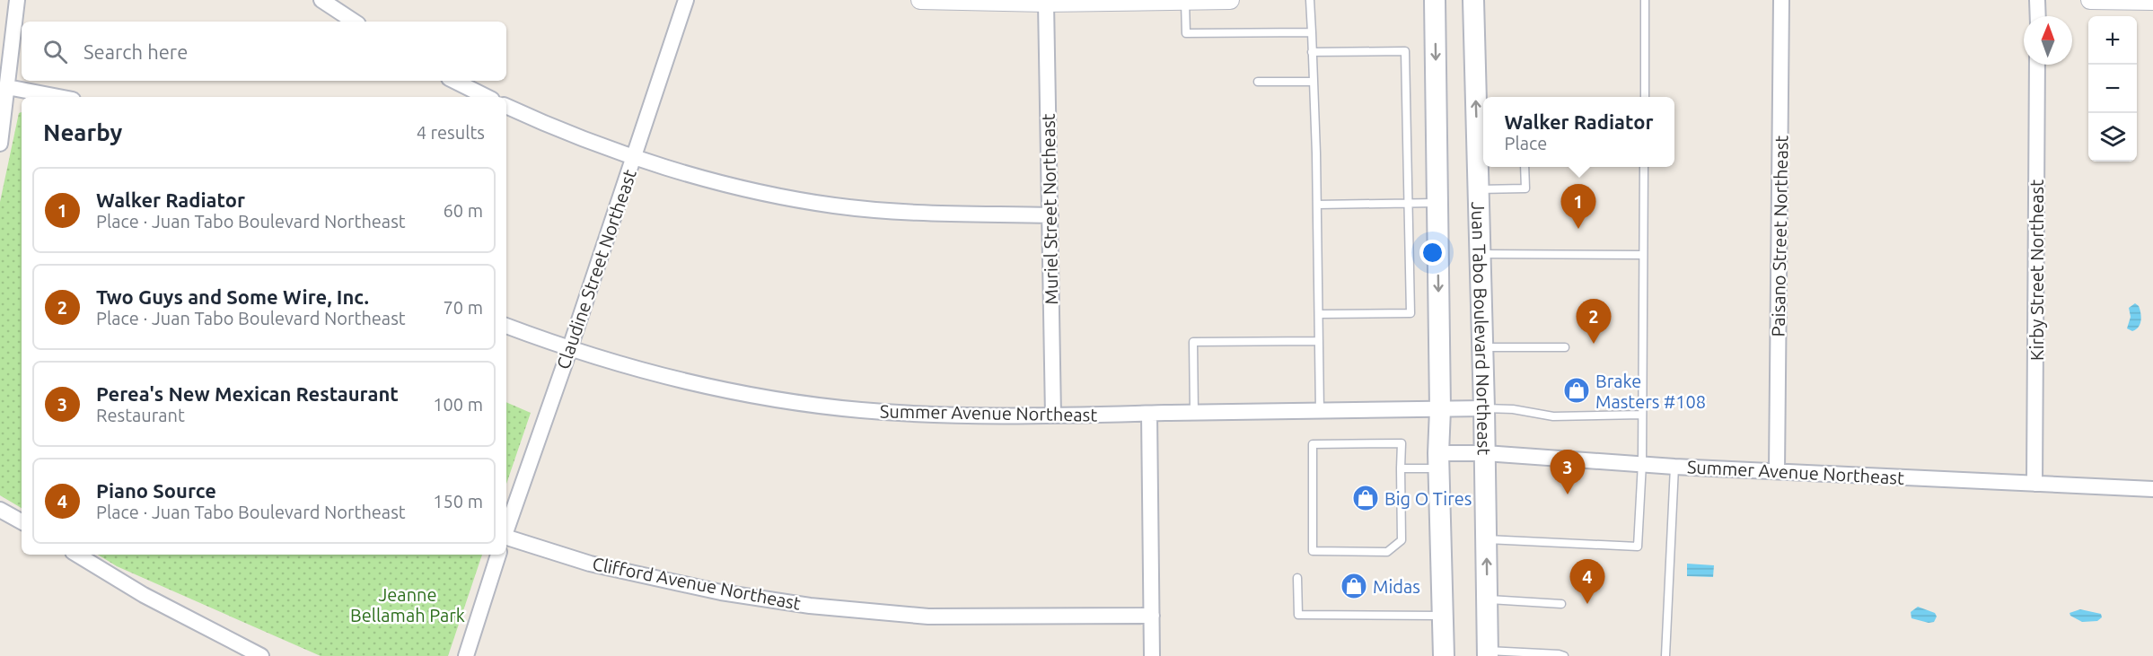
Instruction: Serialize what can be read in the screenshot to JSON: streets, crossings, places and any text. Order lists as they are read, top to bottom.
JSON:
{
  "streets": {
    "main road": ["Juan Tabo Boulevard Northeast"],
    "street": [
      "Muriel Street Northeast",
      "Paisano Street Northeast",
      "Claudine Street Northeast",
      "Kirby Street Northeast",
      "Summer Avenue Northeast",
      "Clifford Avenue Northeast"
    ]
  },
  "crossings": [
    ["Muriel Street Northeast", "Summer Avenue Northeast"],
    ["Paisano Street Northeast", "Summer Avenue Northeast"],
    ["Claudine Street Northeast", "Summer Avenue Northeast"],
    ["Kirby Street Northeast", "Summer Avenue Northeast"],
    ["Juan Tabo Boulevard Northeast", "Summer Avenue Northeast"]
  ],
  "parks": ["Jeanne Bellamah Park"],
  "places": {
    "shop": ["Brake Masters #108", "Big O Tires", "Midas"]
  },
  "north": "top",
  "page": {
    "map_buttons": ["+", "−"],
    "search": "Search here",
    "popup": ["Walker Radiator", "Place"],
    "heading": ["Nearby", "4 results"],
    "list": [
      {
        "mark": "1",
        "name": "Walker Radiator",
        "note": "Place · Juan Tabo Boulevard Northeast",
        "value": "60 m"
      },
      {
        "mark": "2",
        "name": "Two Guys and Some Wire, Inc.",
        "note": "Place · Juan Tabo Boulevard Northeast",
        "value": "70 m"
      },
      {
        "mark": "3",
        "name": "Perea's New Mexican Restaurant",
        "note": "Restaurant",
        "value": "100 m"
      },
      {
        "mark": "4",
        "name": "Piano Source",
        "note": "Place · Juan Tabo Boulevard Northeast",
        "value": "150 m"
      }
    ],
    "pins": [
      "1",
      "2",
      "3",
      "4"
    ]
  }
}
